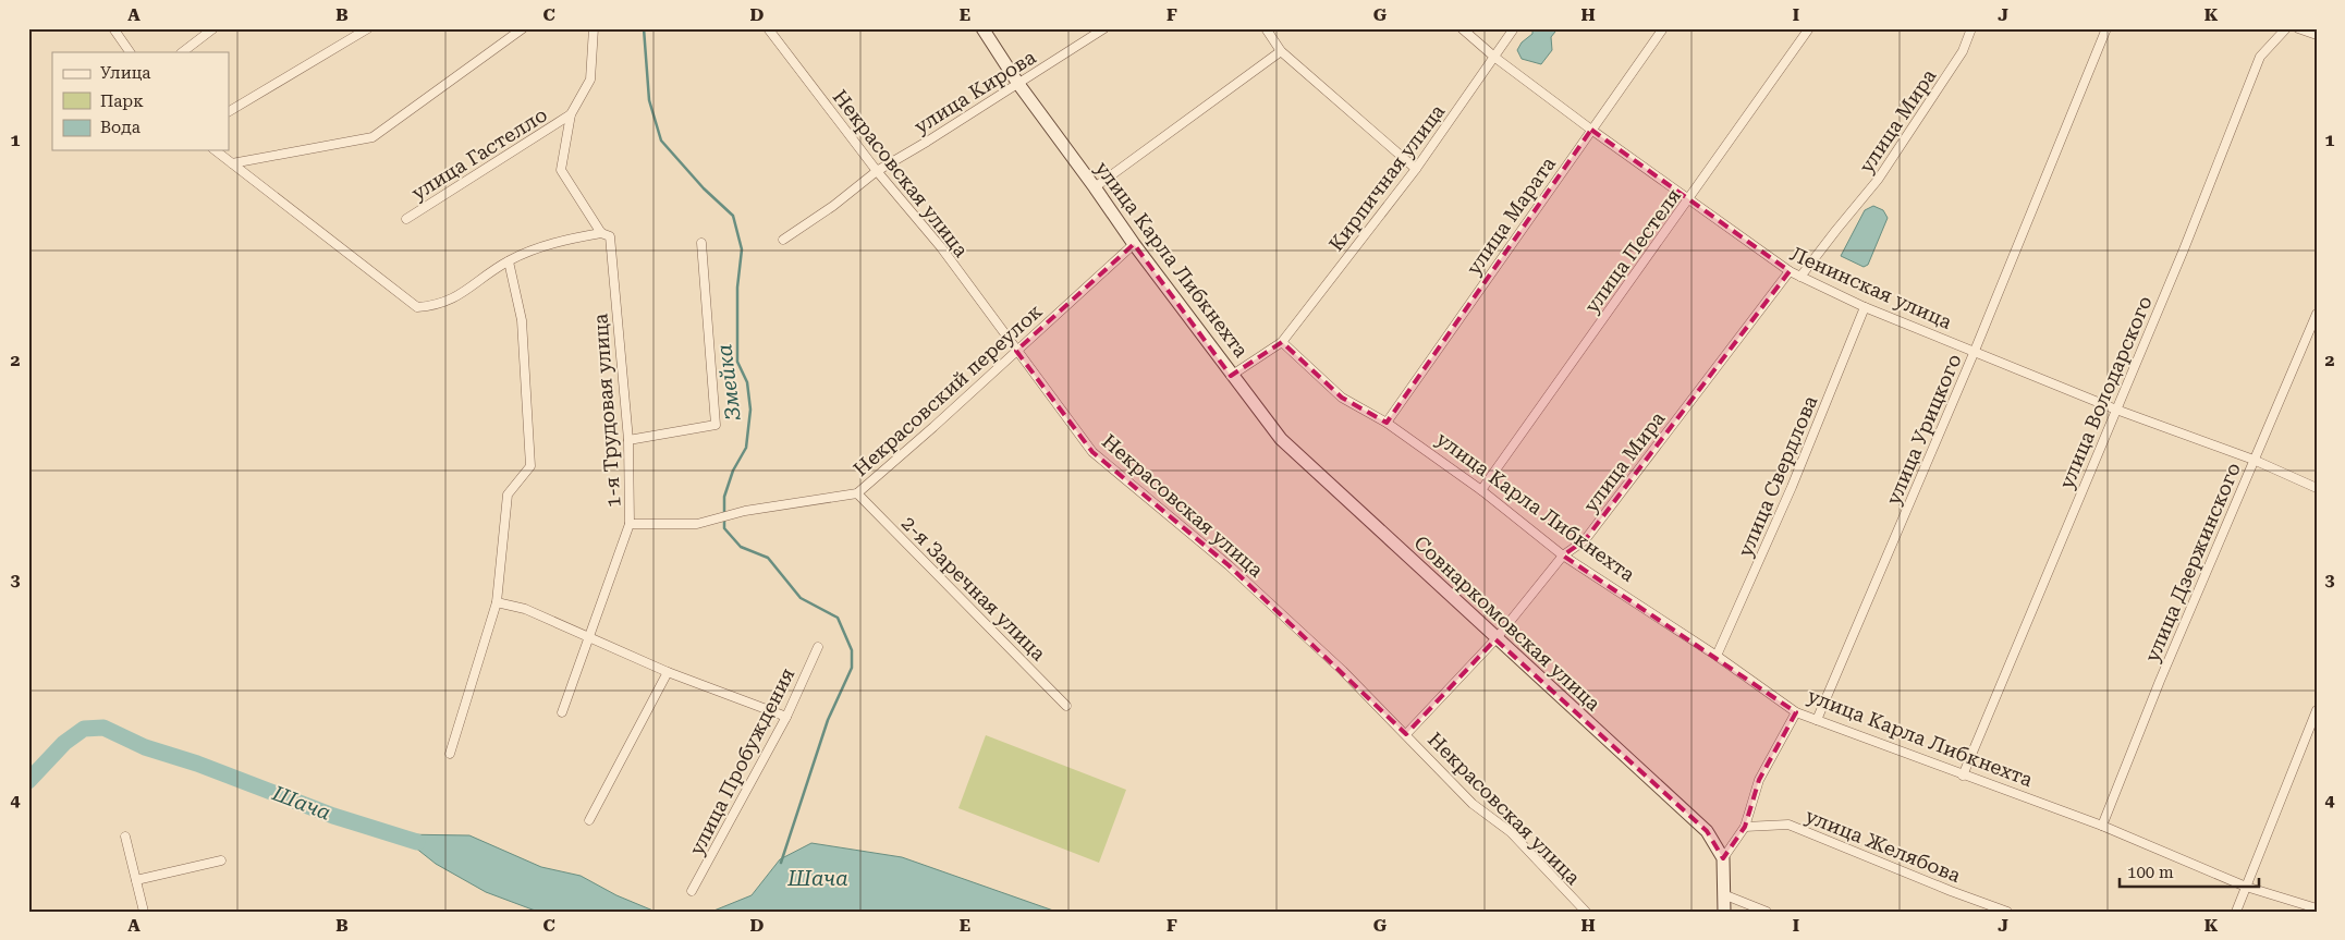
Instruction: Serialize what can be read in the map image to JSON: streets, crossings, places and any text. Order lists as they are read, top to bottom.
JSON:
{
  "streets": {
    "street": [
      "улица Кирова",
      "улица Мира",
      "улица Гастелло",
      "Некрасовская улица",
      "Кирпичная улица",
      "улица Марата",
      "улица Пестеля",
      "улица Карла Либкнехта",
      "Ленинская улица",
      "Некрасовский переулок",
      "улица Володарского",
      "1-я Трудовая улица",
      "улица Урицкого",
      "улица Свердлова",
      "улица Дзержинского",
      "2-я Заречная улица",
      "Совнаркомовская улица",
      "улица Пробуждения",
      "улица Желябова"
    ]
  },
  "crossings": [
    ["улица Кирова", "Некрасовская улица"],
    ["улица Кирова", "улица Карла Либкнехта"],
    ["улица Мира", "Некрасовская улица"],
    ["улица Мира", "улица Карла Либкнехта"],
    ["улица Мира", "Ленинская улица"],
    ["улица Мира", "Совнаркомовская улица"],
    ["Некрасовская улица", "Некрасовский переулок"],
    ["Кирпичная улица", "улица Карла Либкнехта"],
    ["Кирпичная улица", "Ленинская улица"],
    ["улица Марата", "улица Карла Либкнехта"],
    ["улица Марата", "Ленинская улица"],
    ["улица Пестеля", "улица Карла Либкнехта"],
    ["улица Пестеля", "Ленинская улица"],
    ["улица Карла Либкнехта", "Некрасовский переулок"],
    ["улица Карла Либкнехта", "улица Володарского"],
    ["улица Карла Либкнехта", "улица Урицкого"],
    ["улица Карла Либкнехта", "улица Свердлова"],
    ["улица Карла Либкнехта", "улица Дзержинского"],
    ["улица Карла Либкнехта", "Совнаркомовская улица"],
    ["Ленинская улица", "улица Володарского"],
    ["Ленинская улица", "улица Урицкого"],
    ["Ленинская улица", "улица Свердлова"],
    ["Ленинская улица", "улица Дзержинского"],
    ["Некрасовский переулок", "1-я Трудовая улица"],
    ["Некрасовский переулок", "2-я Заречная улица"]
  ],
  "water": ["Змейка", "Шача"],
  "legend": ["Улица", "Парк", "Вода"],
  "scale_bar": "100 m",
  "grid": {
    "columns": [
      "A",
      "B",
      "C",
      "D",
      "E",
      "F",
      "G",
      "H",
      "I",
      "J",
      "K"
    ],
    "rows": [
      "1",
      "2",
      "3",
      "4"
    ]
  }
}
